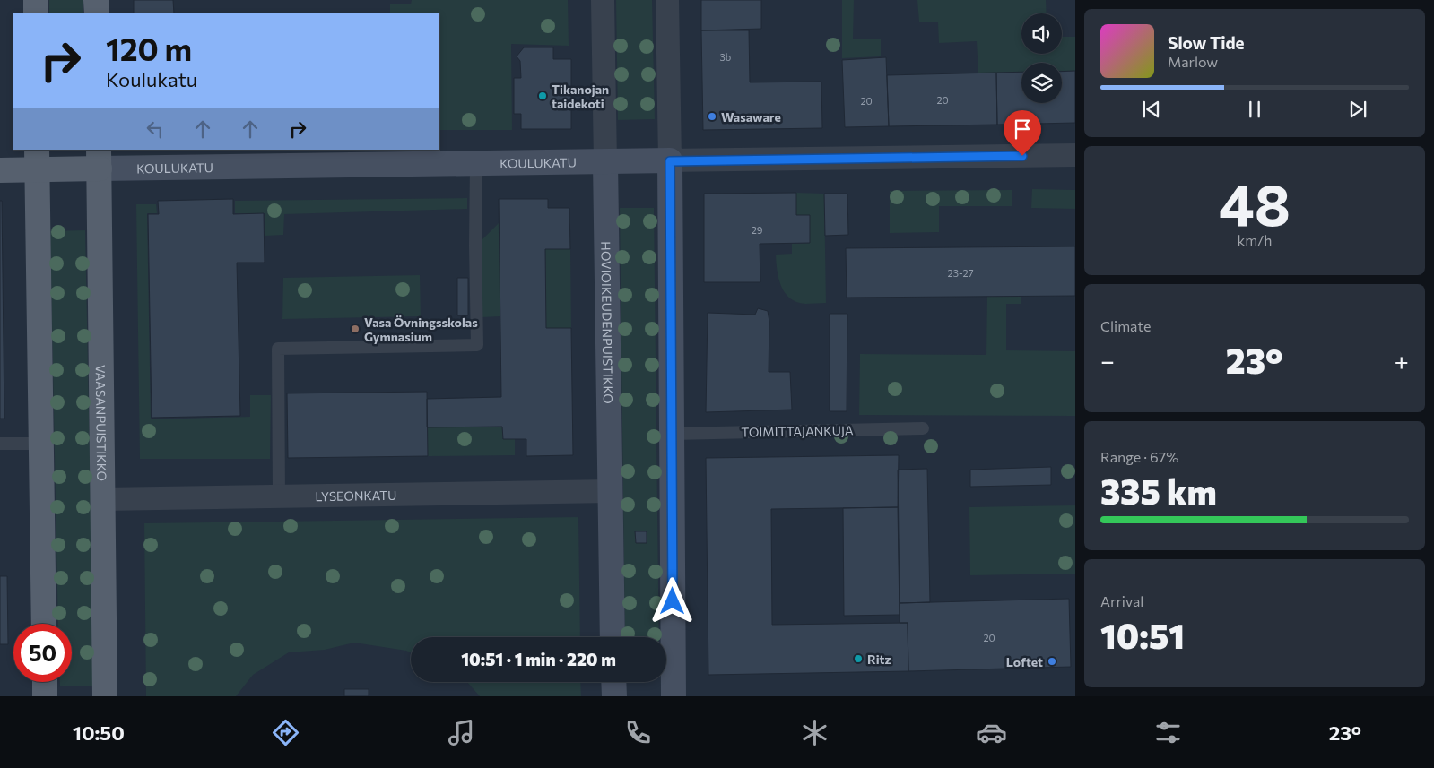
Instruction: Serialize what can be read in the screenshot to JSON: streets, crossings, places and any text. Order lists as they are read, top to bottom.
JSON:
{
  "streets": {
    "main road": ["KOULUKATU", "HOVIOIKEUDENPUISTIKKO", "VAASANPUISTIKKO"],
    "street": ["LYSEONKATU"],
    "lane": ["TOIMITTAJANKUJA"]
  },
  "crossings": [
    ["KOULUKATU", "HOVIOIKEUDENPUISTIKKO"],
    ["KOULUKATU", "VAASANPUISTIKKO"],
    ["HOVIOIKEUDENPUISTIKKO", "LYSEONKATU"],
    ["VAASANPUISTIKKO", "LYSEONKATU"]
  ],
  "places": [
    "Tikanojan taidekoti",
    "Wasaware",
    "Vasa Övningsskolas Gymnasium",
    "Ritz",
    "Loftet"
  ],
  "house_numbers": [
    "3b",
    "20",
    "20",
    "29",
    "23-27",
    "20"
  ],
  "page": {
    "turn": ["120 m", "Koulukatu"],
    "song": ["Slow Tide", "Marlow"],
    "tile": [
      ["48", "km/h"],
      "Climate",
      ["Range · 67%", "335 km"],
      ["Arrival", "10:51"]
    ],
    "heat": ["−", "23°", "+"],
    "limit": "50",
    "trip": "10:51 · 1 min · 220 m",
    "tabs": ["10:50", "23°"]
  }
}
